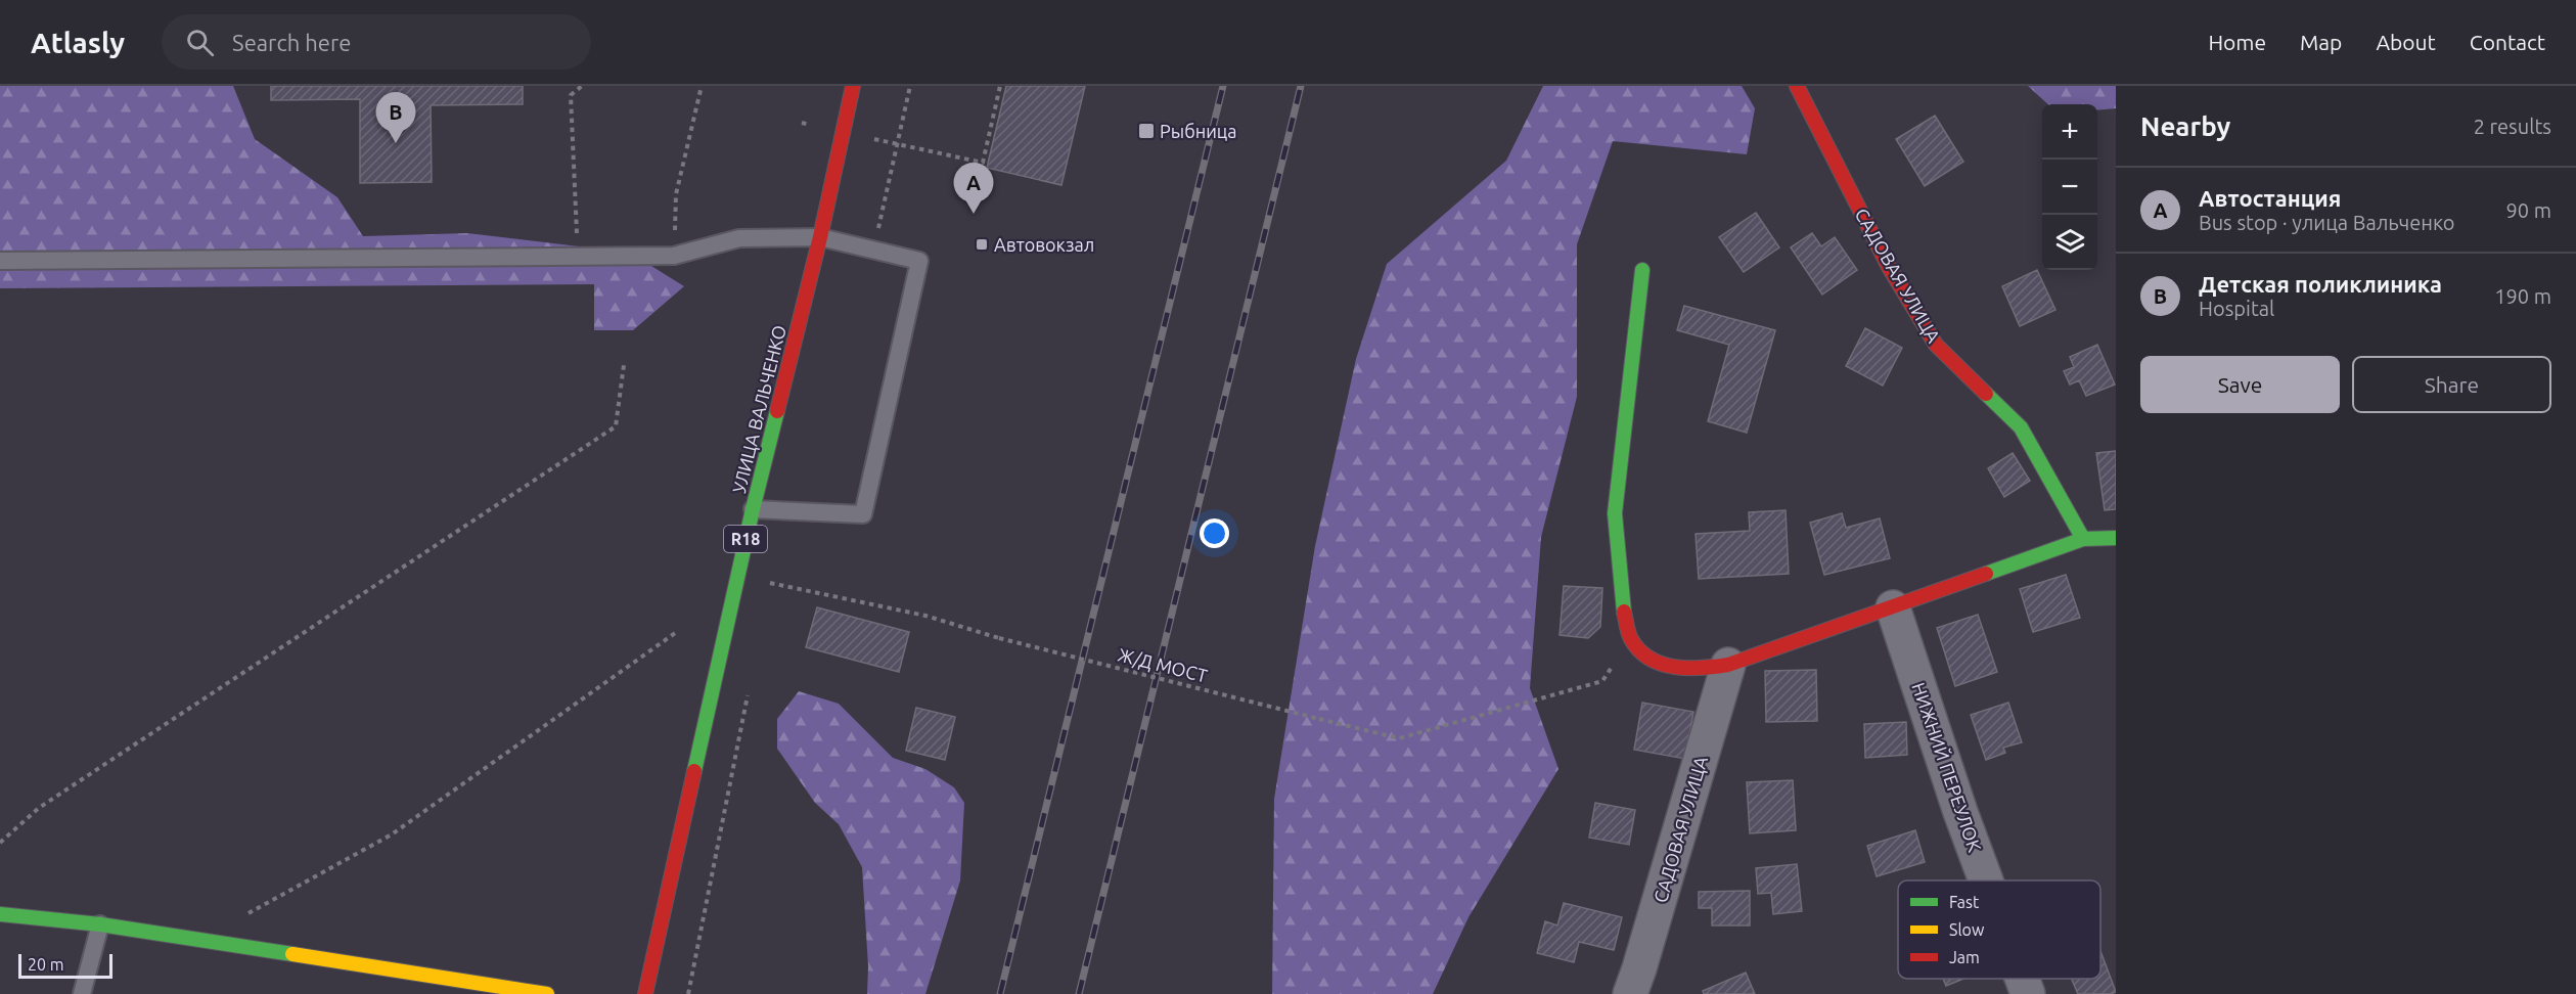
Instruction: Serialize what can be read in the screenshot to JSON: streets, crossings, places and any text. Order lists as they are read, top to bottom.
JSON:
{
  "streets": {
    "street": [
      "САДОВАЯ УЛИЦА",
      "УЛИЦА ВАЛЬЧЕНКО",
      "R18",
      "НИЖНИЙ ПЕРЕУЛОК"
    ],
    "path": ["Ж/Д МОСТ"]
  },
  "places": {
    "transit": ["Рыбница", "Автовокзал"]
  },
  "legend": ["Fast", "Slow", "Jam"],
  "scale_bar": "20 m",
  "page": {
    "header": "Atlasly",
    "search": "Search here",
    "nav": [
      "Home",
      "Map",
      "About",
      "Contact"
    ],
    "heading": ["Nearby", "2 results"],
    "pins": ["B", "A"],
    "map_buttons": ["+", "−"],
    "list": [
      {
        "mark": "A",
        "name": "Автостанция",
        "note": "Bus stop · улица Вальченко",
        "value": "90 m"
      },
      {
        "mark": "B",
        "name": "Детская поликлиника",
        "note": "Hospital",
        "value": "190 m"
      }
    ],
    "buttons": ["Save", "Share"],
    "scale": "20 m"
  }
}
